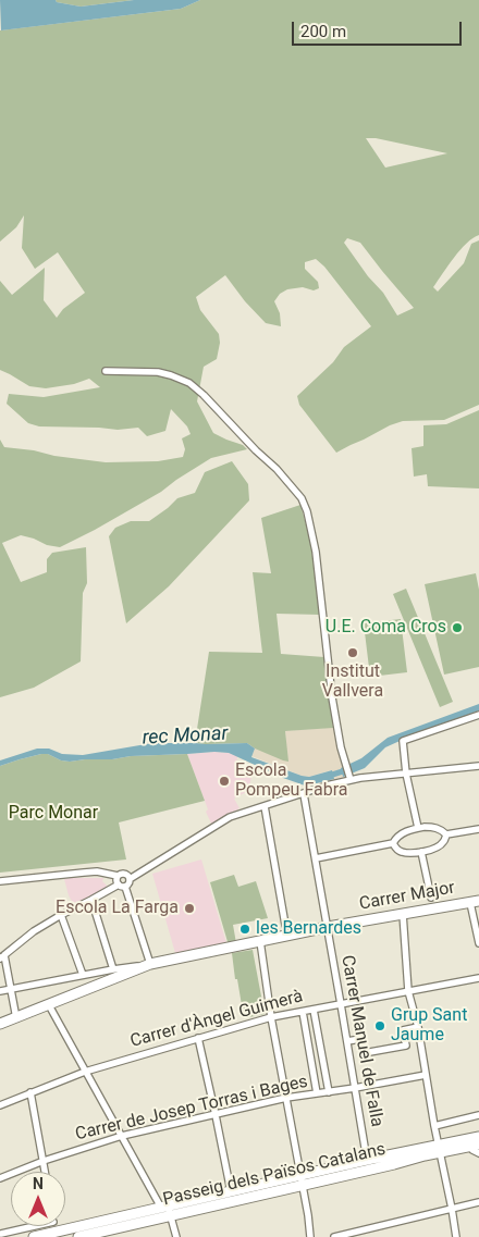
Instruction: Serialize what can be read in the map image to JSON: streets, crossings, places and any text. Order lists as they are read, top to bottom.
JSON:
{
  "streets": {
    "main road": ["Carrer Major", "Passeig dels Països Catalans"],
    "street": ["Carrer d'Àngel Guimerà", "Carrer Manuel de Falla", "Carrer de Josep Torras i Bages"]
  },
  "crossings": [
    ["Carrer Major", "Carrer Manuel de Falla"],
    ["Carrer d'Àngel Guimerà", "Carrer Manuel de Falla"],
    ["Carrer Manuel de Falla", "Carrer de Josep Torras i Bages"]
  ],
  "water": ["rec Monar"],
  "parks": ["Parc Monar"],
  "places": [
    "U.E. Coma Cros",
    "Institut Vallvera",
    "Escola Pompeu Fabra",
    "Escola La Farga",
    "les Bernardes",
    "Grup Sant Jaume"
  ],
  "scale_bar": "200 m",
  "north": "top"
}
